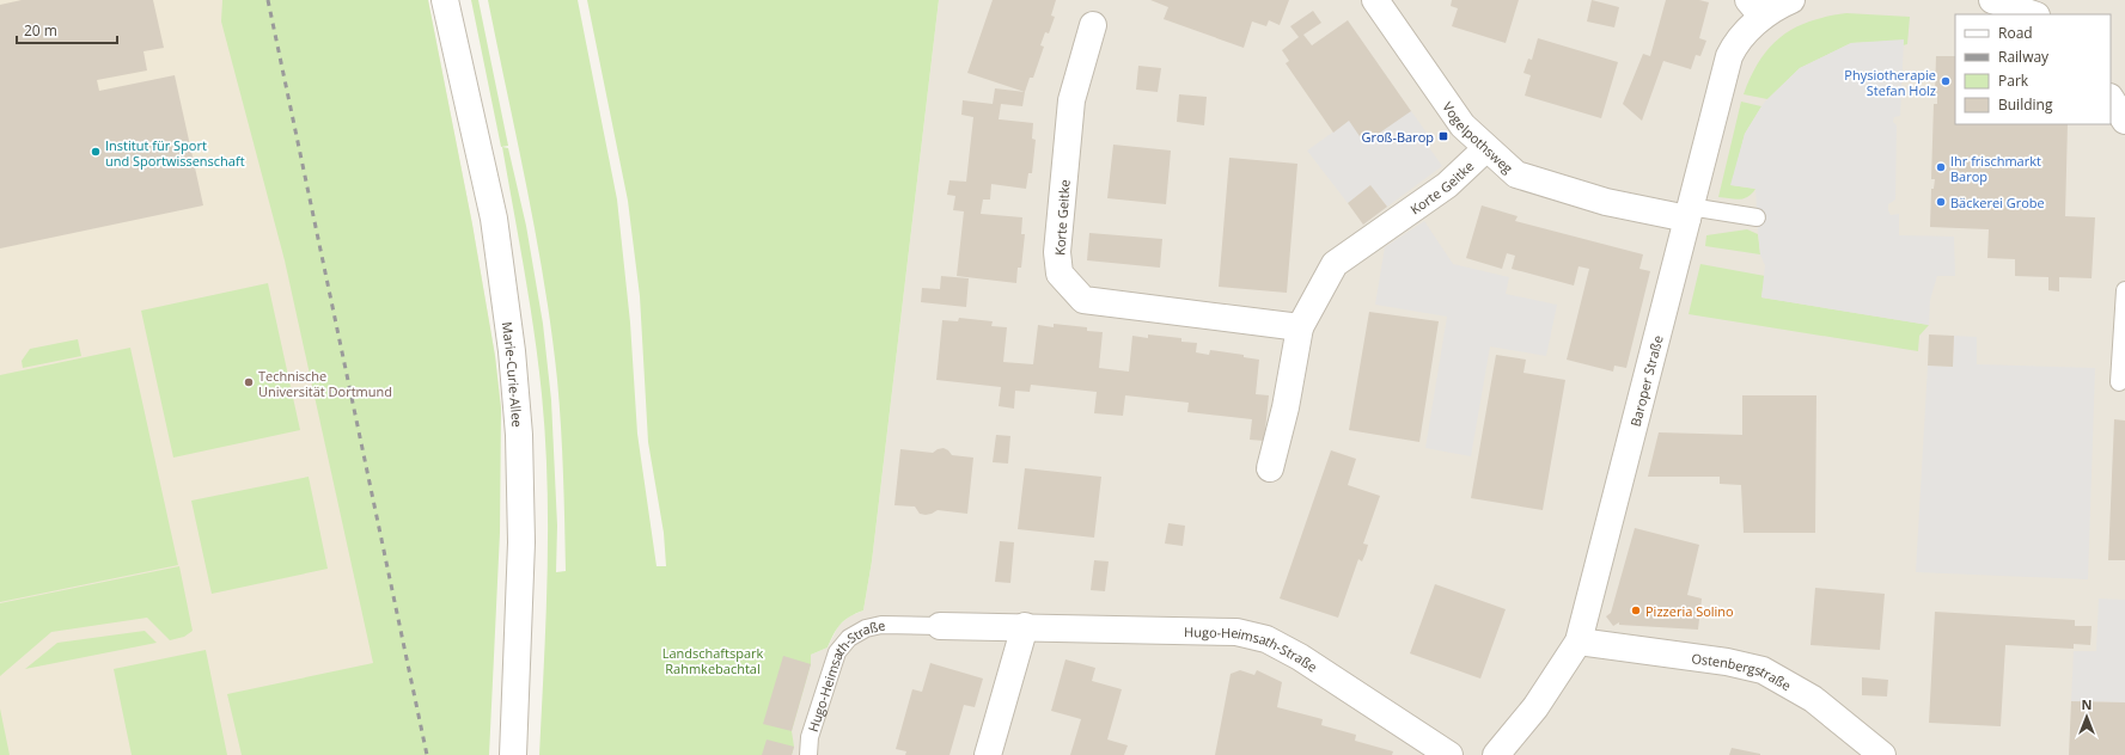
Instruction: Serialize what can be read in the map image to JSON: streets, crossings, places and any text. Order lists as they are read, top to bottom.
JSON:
{
  "streets": {
    "street": [
      "Vogelpothsweg",
      "Korte Geitke",
      "Marie-Curie-Allee",
      "Baroper Straße",
      "Hugo-Heimsath-Straße",
      "Ostenbergstraße"
    ]
  },
  "crossings": [
    ["Vogelpothsweg", "Korte Geitke"],
    ["Vogelpothsweg", "Baroper Straße"],
    ["Baroper Straße", "Ostenbergstraße"]
  ],
  "parks": ["Landschaftspark Rahmkebachtal"],
  "places": {
    "other": [
      "Physiotherapie Stefan Holz",
      "Institut für Sport und Sportwissenschaft",
      "Ihr frischmarkt Barop",
      "Bäckerei Grobe",
      "Technische Universität Dortmund",
      "Pizzeria Solino"
    ],
    "transit": ["Groß-Barop"]
  },
  "legend": [
    "Road",
    "Railway",
    "Park",
    "Building"
  ],
  "scale_bar": "20 m",
  "north": "top"
}
